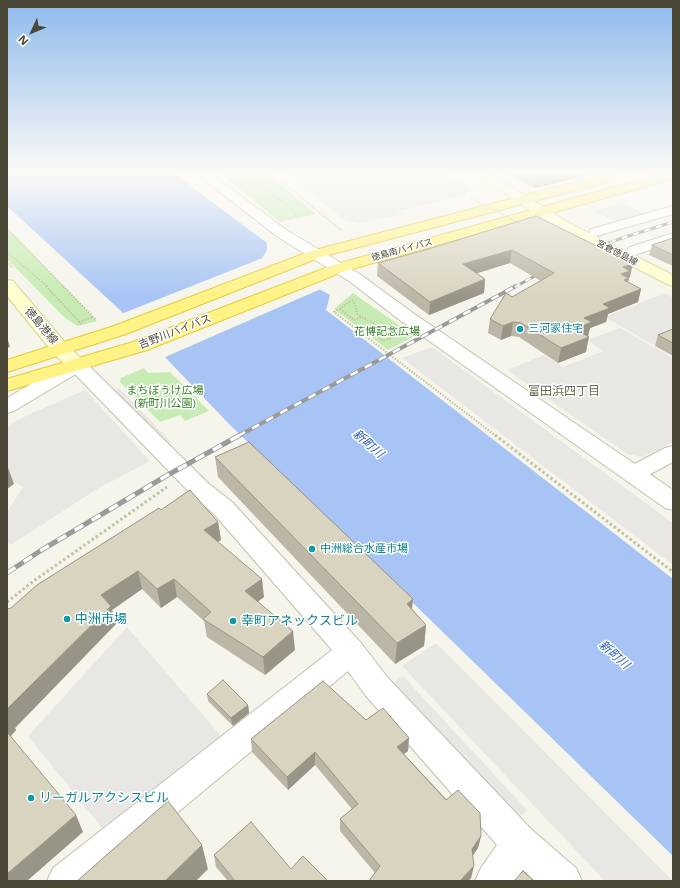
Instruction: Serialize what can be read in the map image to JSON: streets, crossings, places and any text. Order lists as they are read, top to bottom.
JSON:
{
  "streets": {
    "highway": ["徳島南バイパス", "吉野川バイパス"],
    "main road": ["宮倉徳島線", "徳島港線"]
  },
  "crossings": [
    ["徳島南バイパス", "吉野川バイパス"],
    ["徳島港線", "吉野川バイパス"]
  ],
  "districts": ["富田浜四丁目"],
  "water": ["新町川"],
  "parks": ["花博記念広場", "まちぼうけ広場 (新町川公園)"],
  "places": [
    "三河家住宅",
    "中洲総合水産市場",
    "中洲市場",
    "幸町アネックスビル",
    "リーガルアクシスビル"
  ],
  "north": "bottom left"
}
